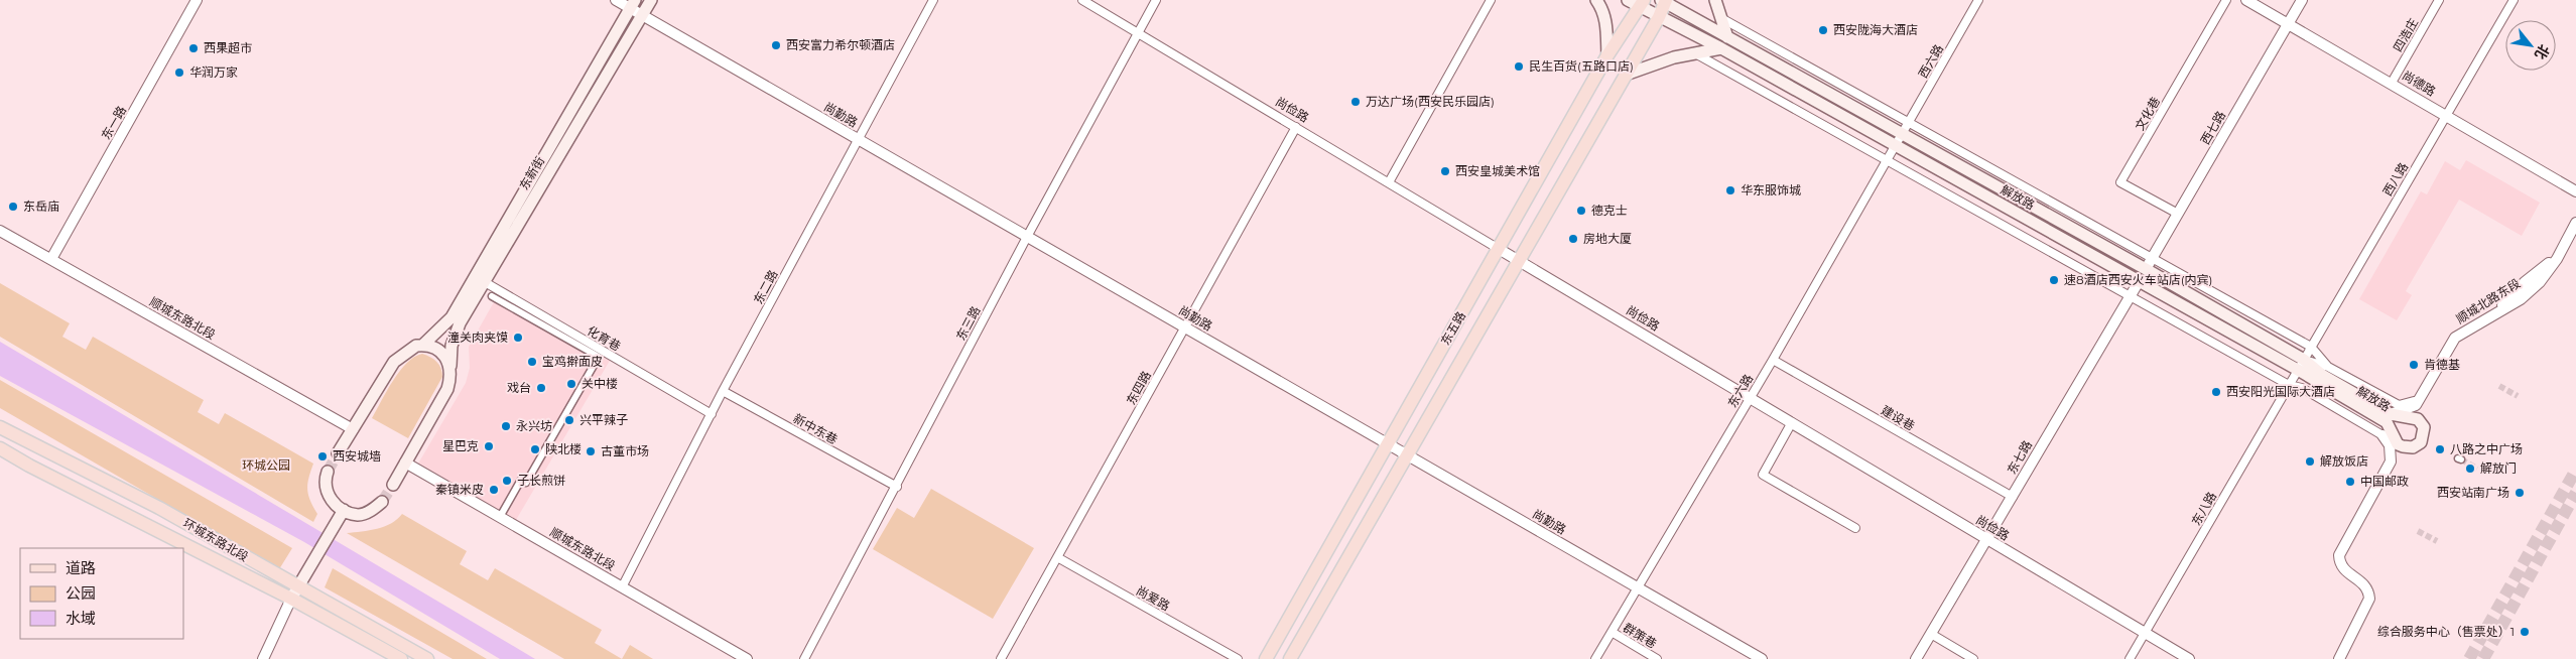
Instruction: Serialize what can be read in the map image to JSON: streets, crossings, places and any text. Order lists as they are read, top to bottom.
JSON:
{
  "streets": {
    "main road": [
      "东新街",
      "解放路",
      "东五路",
      "东七路",
      "环城东路北段"
    ],
    "street": [
      "四浩庄",
      "西六路",
      "尚德路",
      "尚俭路",
      "文化巷",
      "尚勤路",
      "东一路",
      "西七路",
      "西八路",
      "东二路",
      "顺城北路东段",
      "顺城东路北段",
      "东三路",
      "化育巷",
      "东四路",
      "东六路",
      "建设巷",
      "新中东巷",
      "东八路",
      "尚爱路",
      "群策巷"
    ]
  },
  "crossings": [
    ["四浩庄", "尚德路"],
    ["西六路", "解放路"],
    ["西六路", "东六路"],
    ["尚德路", "西七路"],
    ["尚德路", "西八路"],
    ["尚俭路", "东三路"],
    ["尚俭路", "东五路"],
    ["尚俭路", "东四路"],
    ["尚俭路", "东六路"],
    ["尚俭路", "东七路"],
    ["尚俭路", "东八路"],
    ["文化巷", "西七路"],
    ["尚勤路", "东新街"],
    ["尚勤路", "东二路"],
    ["尚勤路", "东三路"],
    ["尚勤路", "东五路"],
    ["尚勤路", "东四路"],
    ["尚勤路", "东六路"],
    ["东一路", "顺城东路北段"],
    ["西七路", "解放路"],
    ["西七路", "东七路"],
    ["东新街", "顺城东路北段"],
    ["东新街", "化育巷"],
    ["西八路", "解放路"],
    ["西八路", "东八路"],
    ["解放路", "顺城北路东段"],
    ["解放路", "东五路"],
    ["解放路", "东六路"],
    ["解放路", "东七路"],
    ["解放路", "东八路"],
    ["东二路", "顺城东路北段"],
    ["东二路", "化育巷"],
    ["东二路", "新中东巷"],
    ["东三路", "新中东巷"],
    ["东四路", "尚爱路"],
    ["东六路", "建设巷"],
    ["东六路", "群策巷"],
    ["建设巷", "东七路"]
  ],
  "parks": ["环城公园"],
  "places": [
    "西安陇海大酒店",
    "西安富力希尔顿酒店",
    "西果超市",
    "民生百货(五路口店)",
    "华润万家",
    "万达广场(西安民乐园店)",
    "西安皇城美术馆",
    "华东服饰城",
    "东岳庙",
    "德克士",
    "房地大厦",
    "速8酒店西安火车站店(内宾)",
    "潼关肉夹馍",
    "宝鸡擀面皮",
    "肯德基",
    "关中楼",
    "戏台",
    "西安阳光国际大酒店",
    "兴平辣子",
    "永兴坊",
    "星巴克",
    "陕北楼",
    "八路之中广场",
    "古董市场",
    "西安城墙",
    "解放饭店",
    "解放门",
    "子长煎饼",
    "中国邮政",
    "秦镇米皮",
    "西安站南广场",
    "综合服务中心（售票处）1"
  ],
  "legend": ["道路", "公园", "水域"],
  "north": "bottom right"
}
